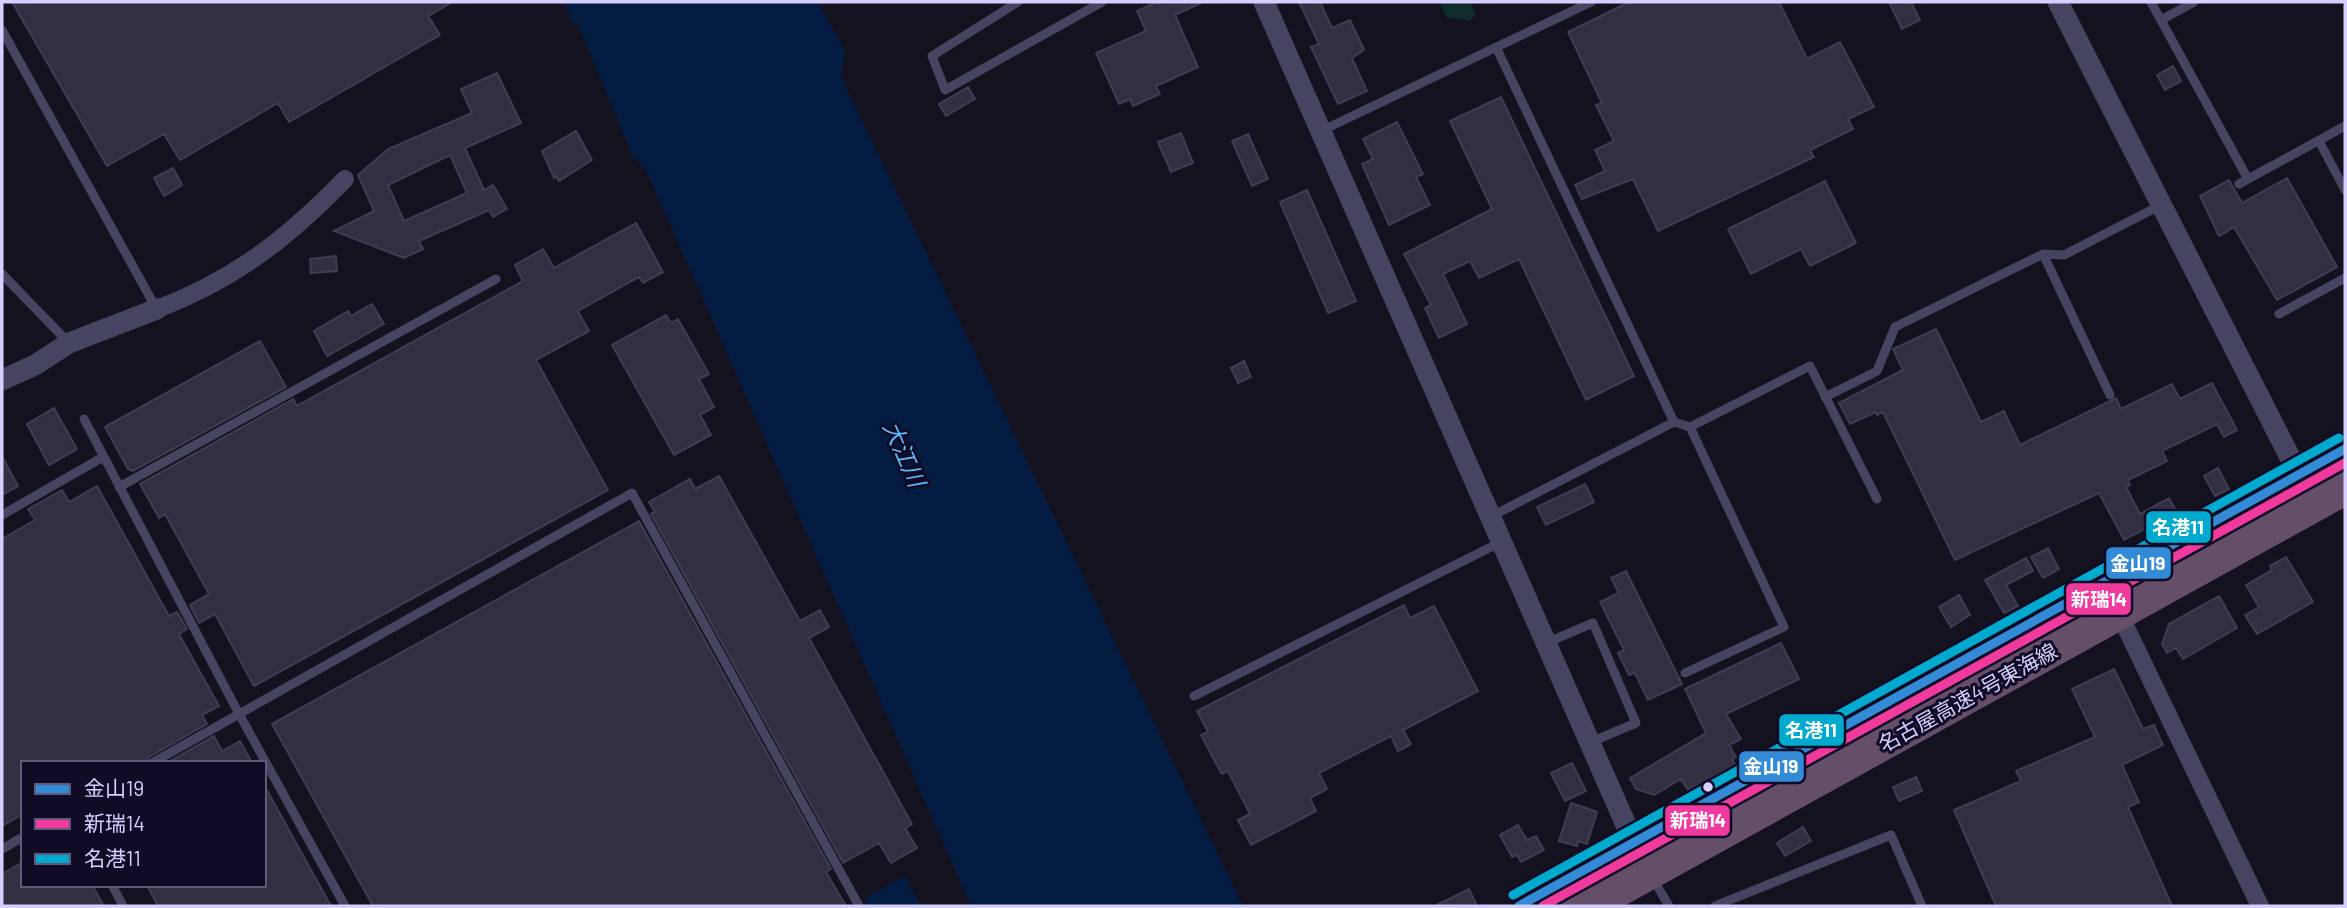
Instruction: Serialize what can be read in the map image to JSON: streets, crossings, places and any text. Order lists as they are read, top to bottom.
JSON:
{
  "streets": {
    "highway": ["名古屋高速4号東海線"]
  },
  "water": ["大江川"],
  "lines": ["transit line 名港11", "transit line 金山19", "transit line 新瑞14"],
  "legend": ["金山19", "新瑞14", "名港11"]
}
